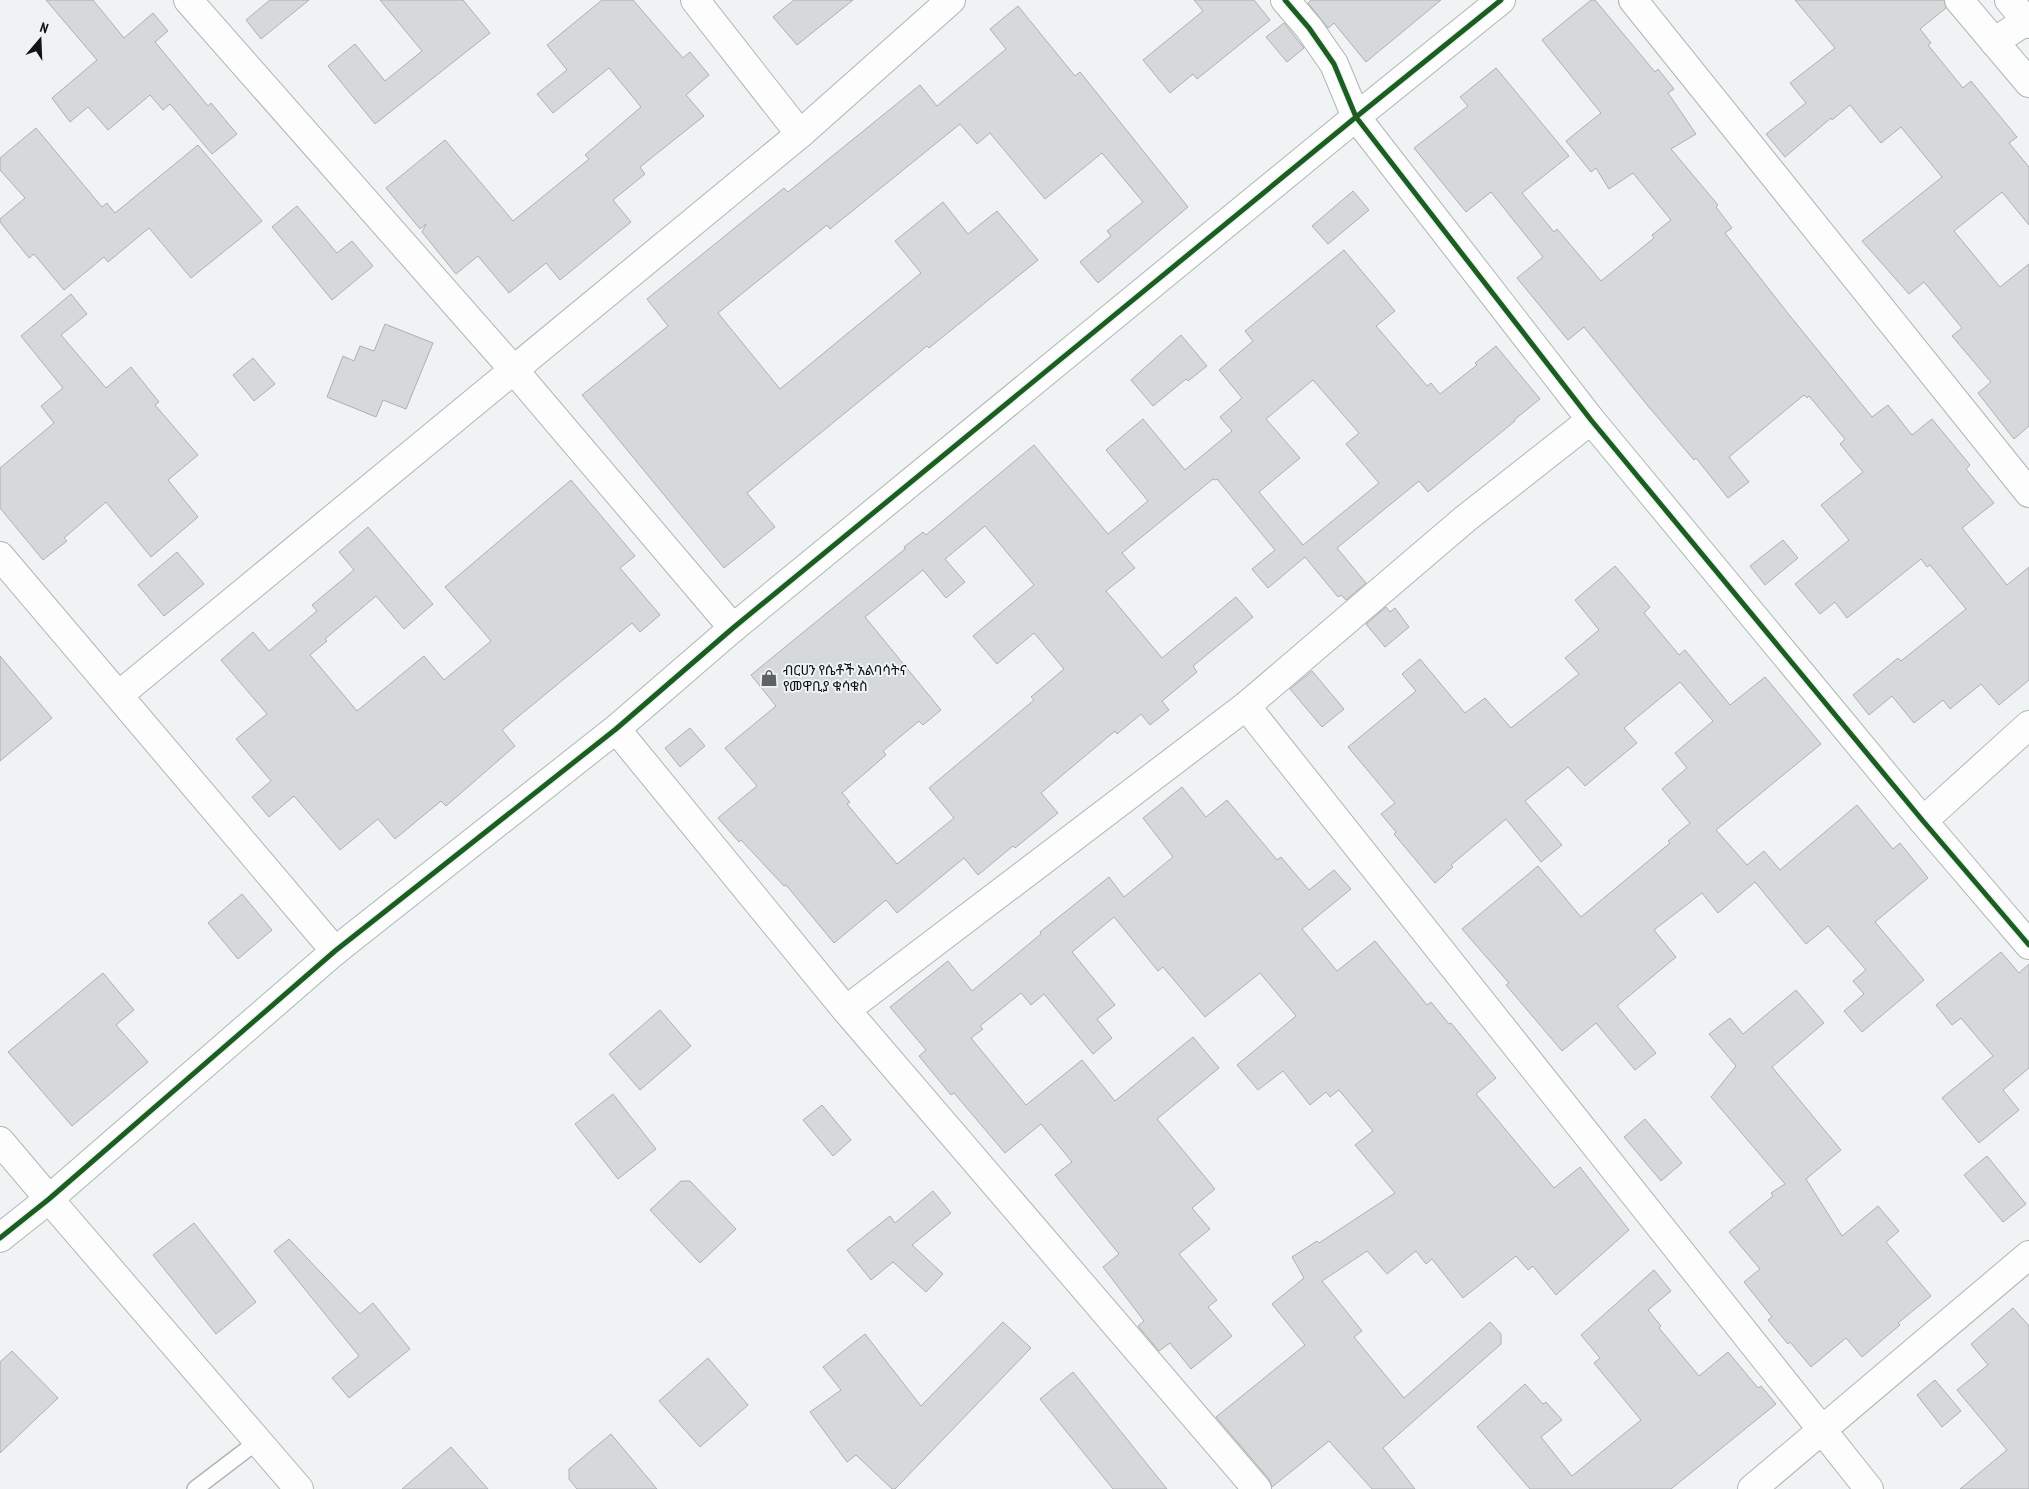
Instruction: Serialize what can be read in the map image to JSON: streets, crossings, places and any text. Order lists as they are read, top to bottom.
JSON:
{
  "places": {
    "shop": ["ብርሀን የሴቶች አልባሳትና የመዋቢያ ቁሳቁስ"]
  },
  "north": "top"
}
